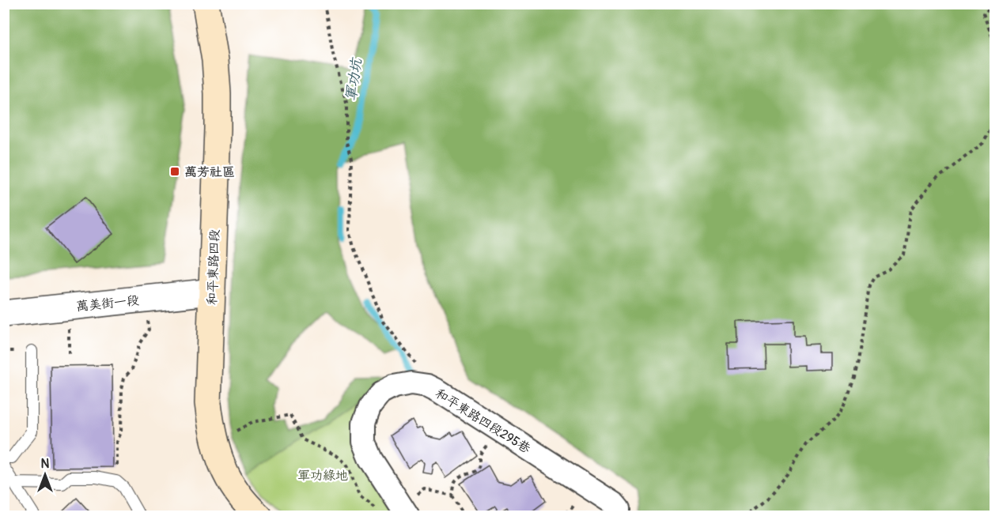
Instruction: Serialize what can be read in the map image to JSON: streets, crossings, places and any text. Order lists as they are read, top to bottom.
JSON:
{
  "streets": {
    "main road": ["和平東路四段"],
    "street": ["萬美街一段", "和平東路四段295巷"]
  },
  "crossings": [
    ["和平東路四段", "萬美街一段"]
  ],
  "water": ["軍功坑"],
  "parks": ["軍功綠地"],
  "places": {
    "transit": ["萬芳社區"]
  },
  "north": "top"
}
